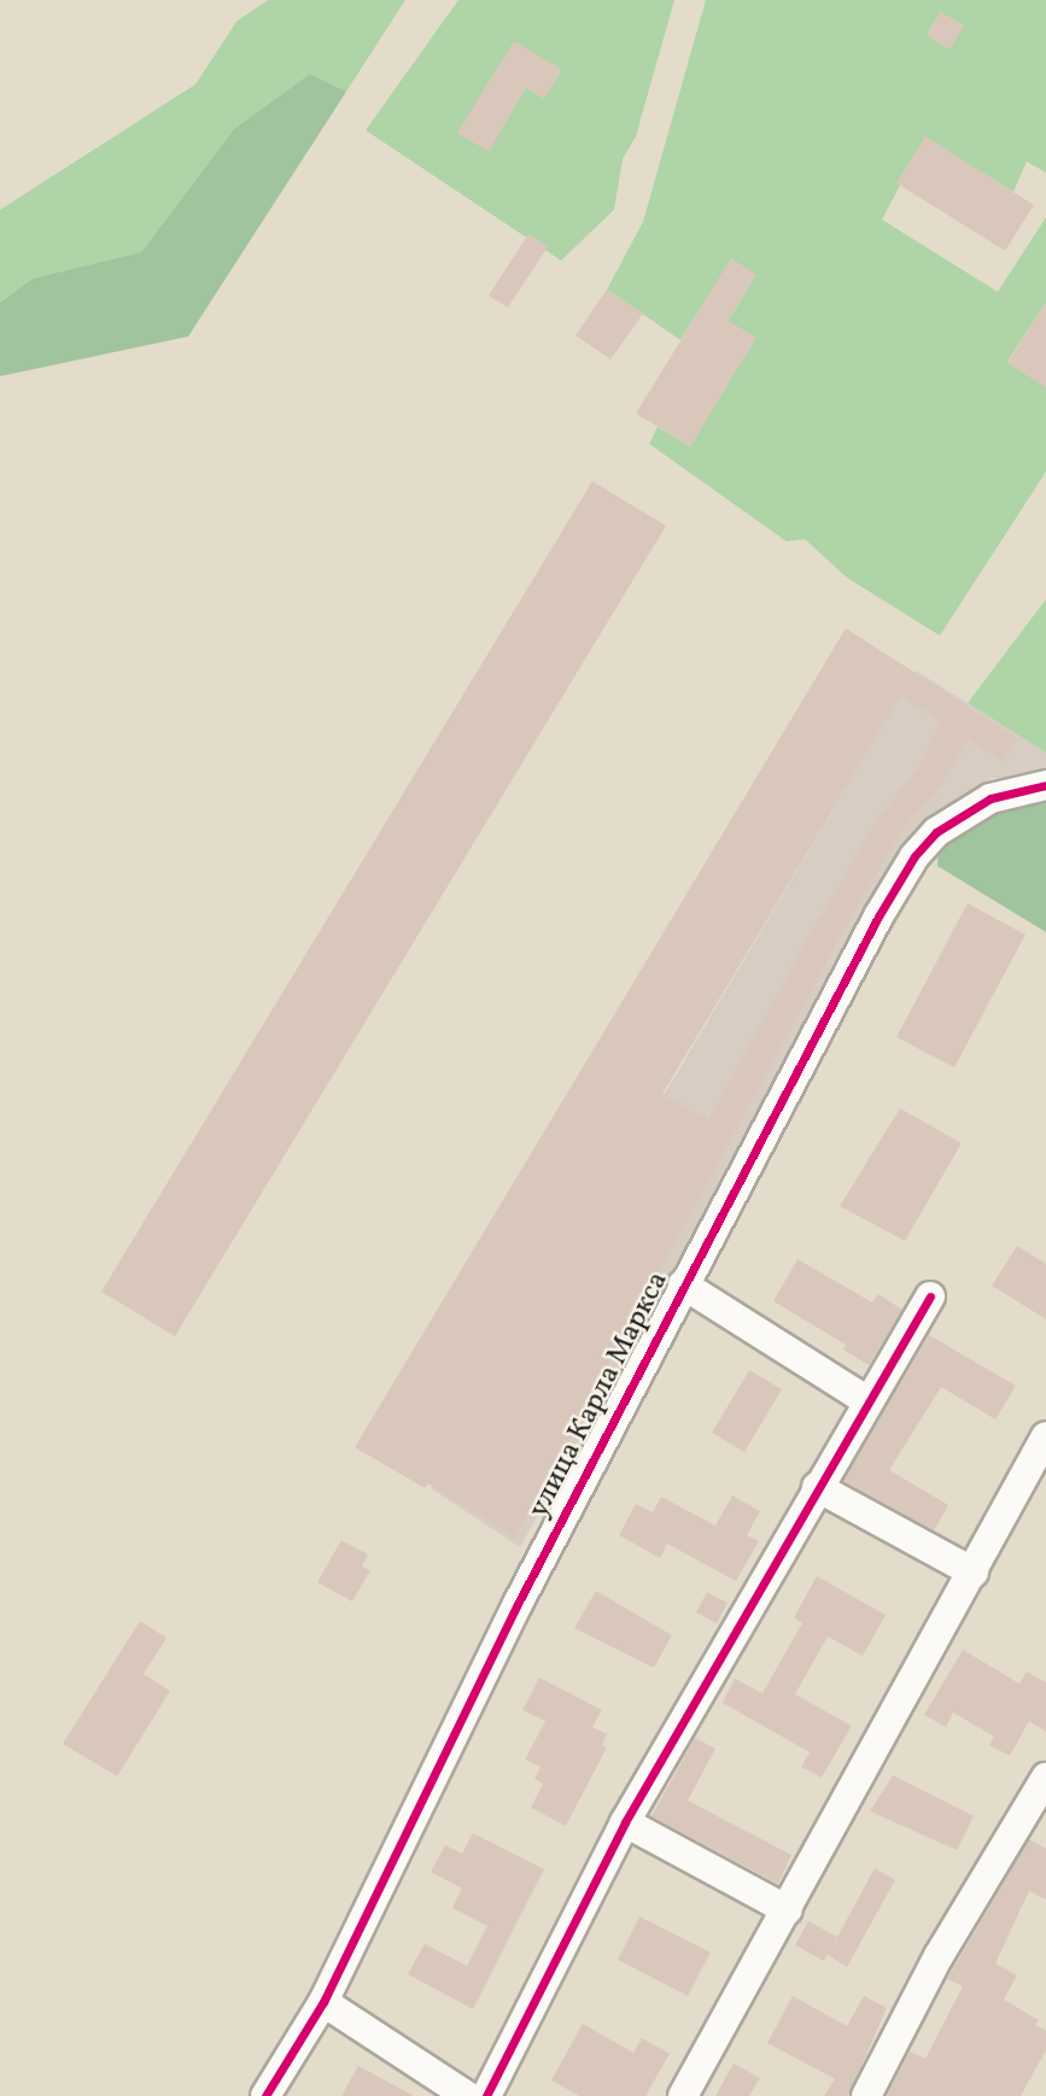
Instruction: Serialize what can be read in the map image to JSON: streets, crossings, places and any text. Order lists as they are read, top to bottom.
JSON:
{
  "streets": {
    "street": ["улица Карла Маркса"]
  }
}
